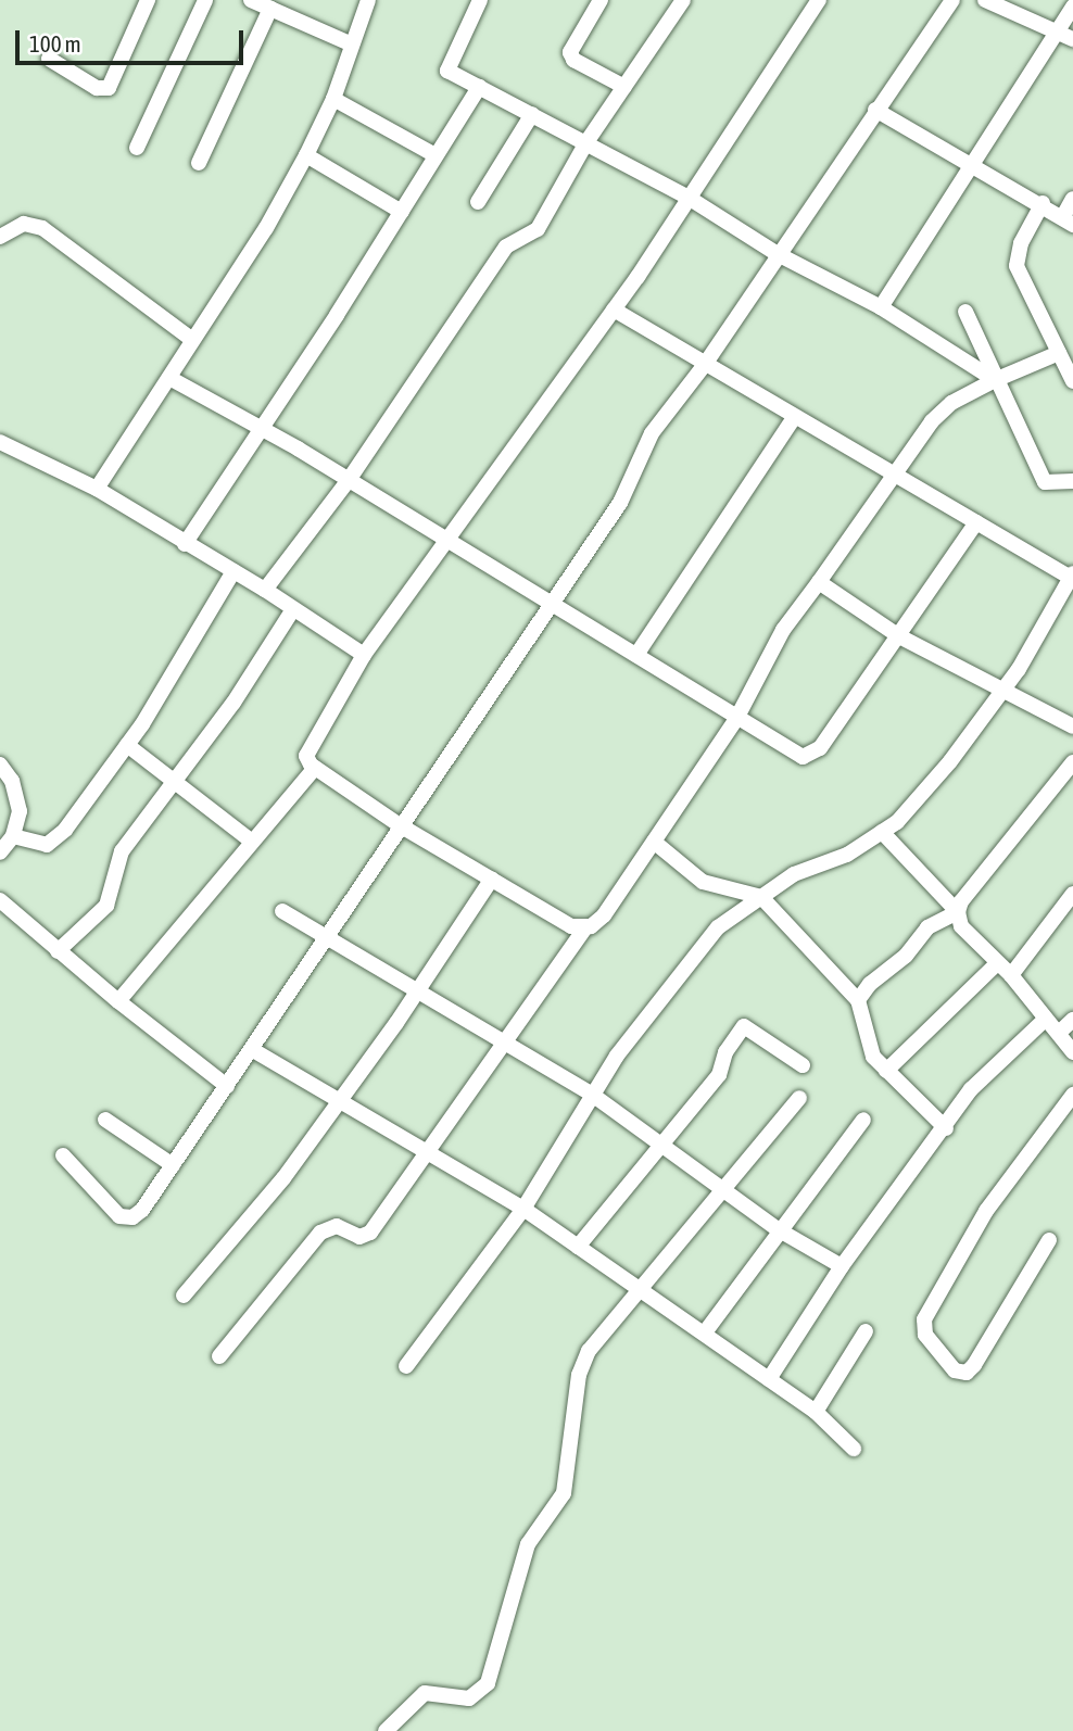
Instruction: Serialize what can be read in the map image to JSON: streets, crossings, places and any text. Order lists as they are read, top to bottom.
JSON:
{
  "scale_bar": "100 m"
}
